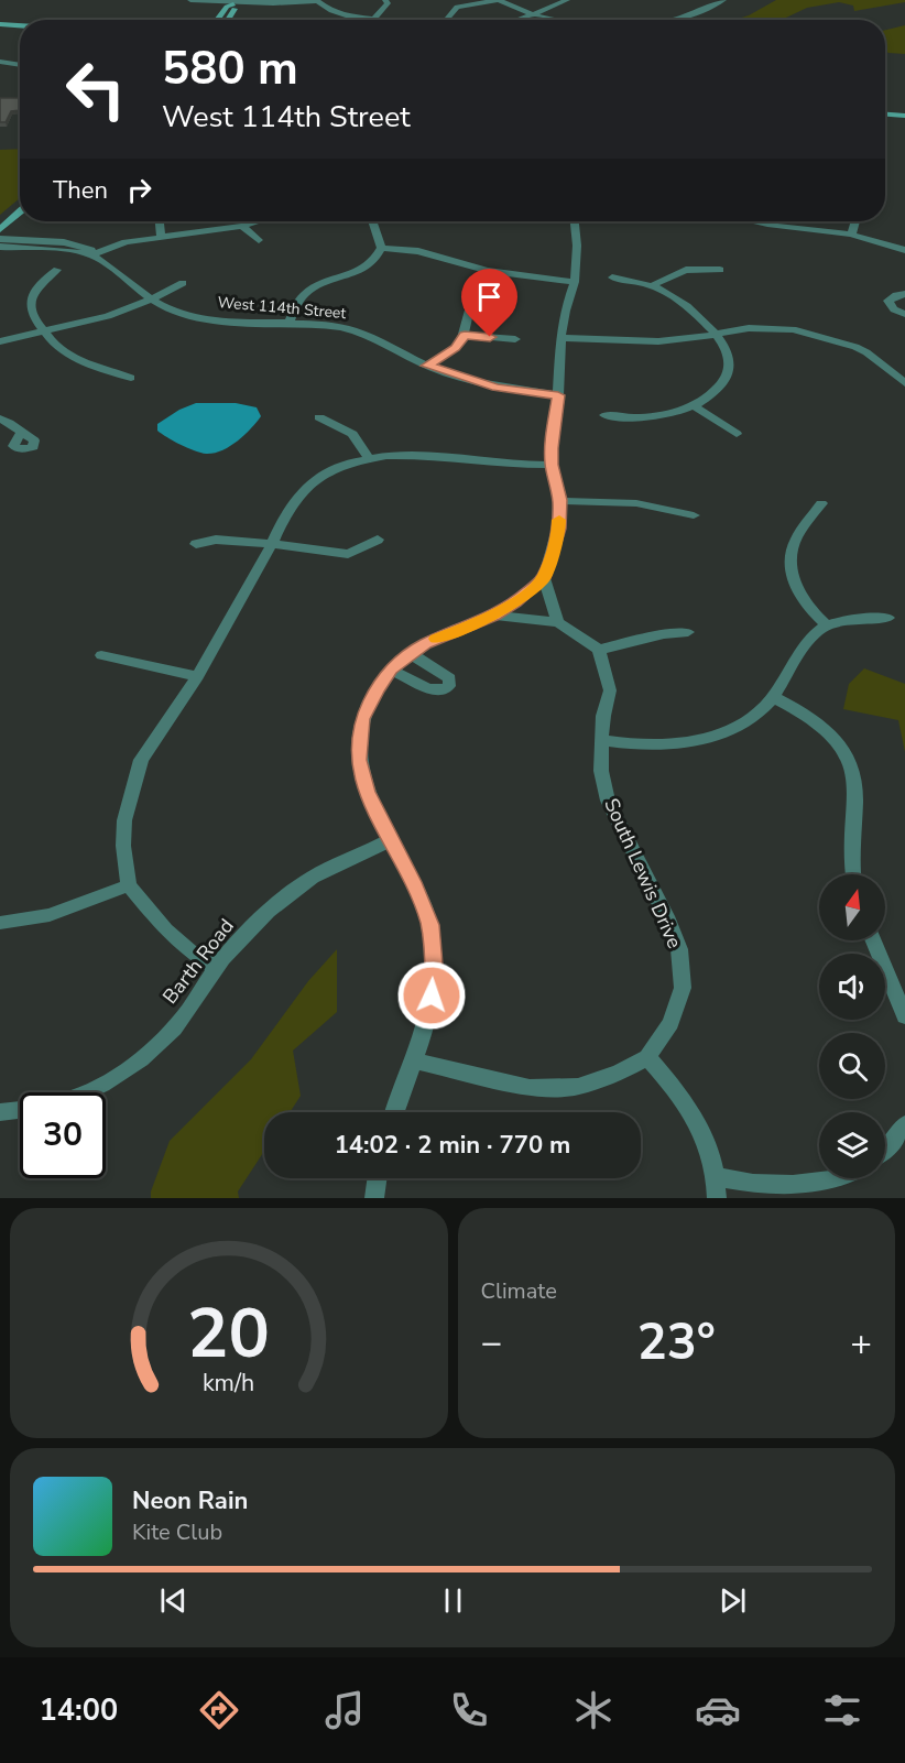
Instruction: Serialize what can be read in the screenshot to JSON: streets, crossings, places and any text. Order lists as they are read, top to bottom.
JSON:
{
  "streets": {
    "street": ["West 114th Street", "South Lewis Drive", "Barth Road"]
  },
  "north": "top",
  "page": {
    "turn": ["580 m", "West 114th Street"],
    "then": "Then",
    "limit": "30",
    "trip": "14:02 · 2 min · 770 m",
    "tile": "Climate",
    "heat": ["−", "23°", "+"],
    "song": ["Neon Rain", "Kite Club"],
    "tabs": "14:00",
    "gauge": ["20", "km/h"]
  }
}
